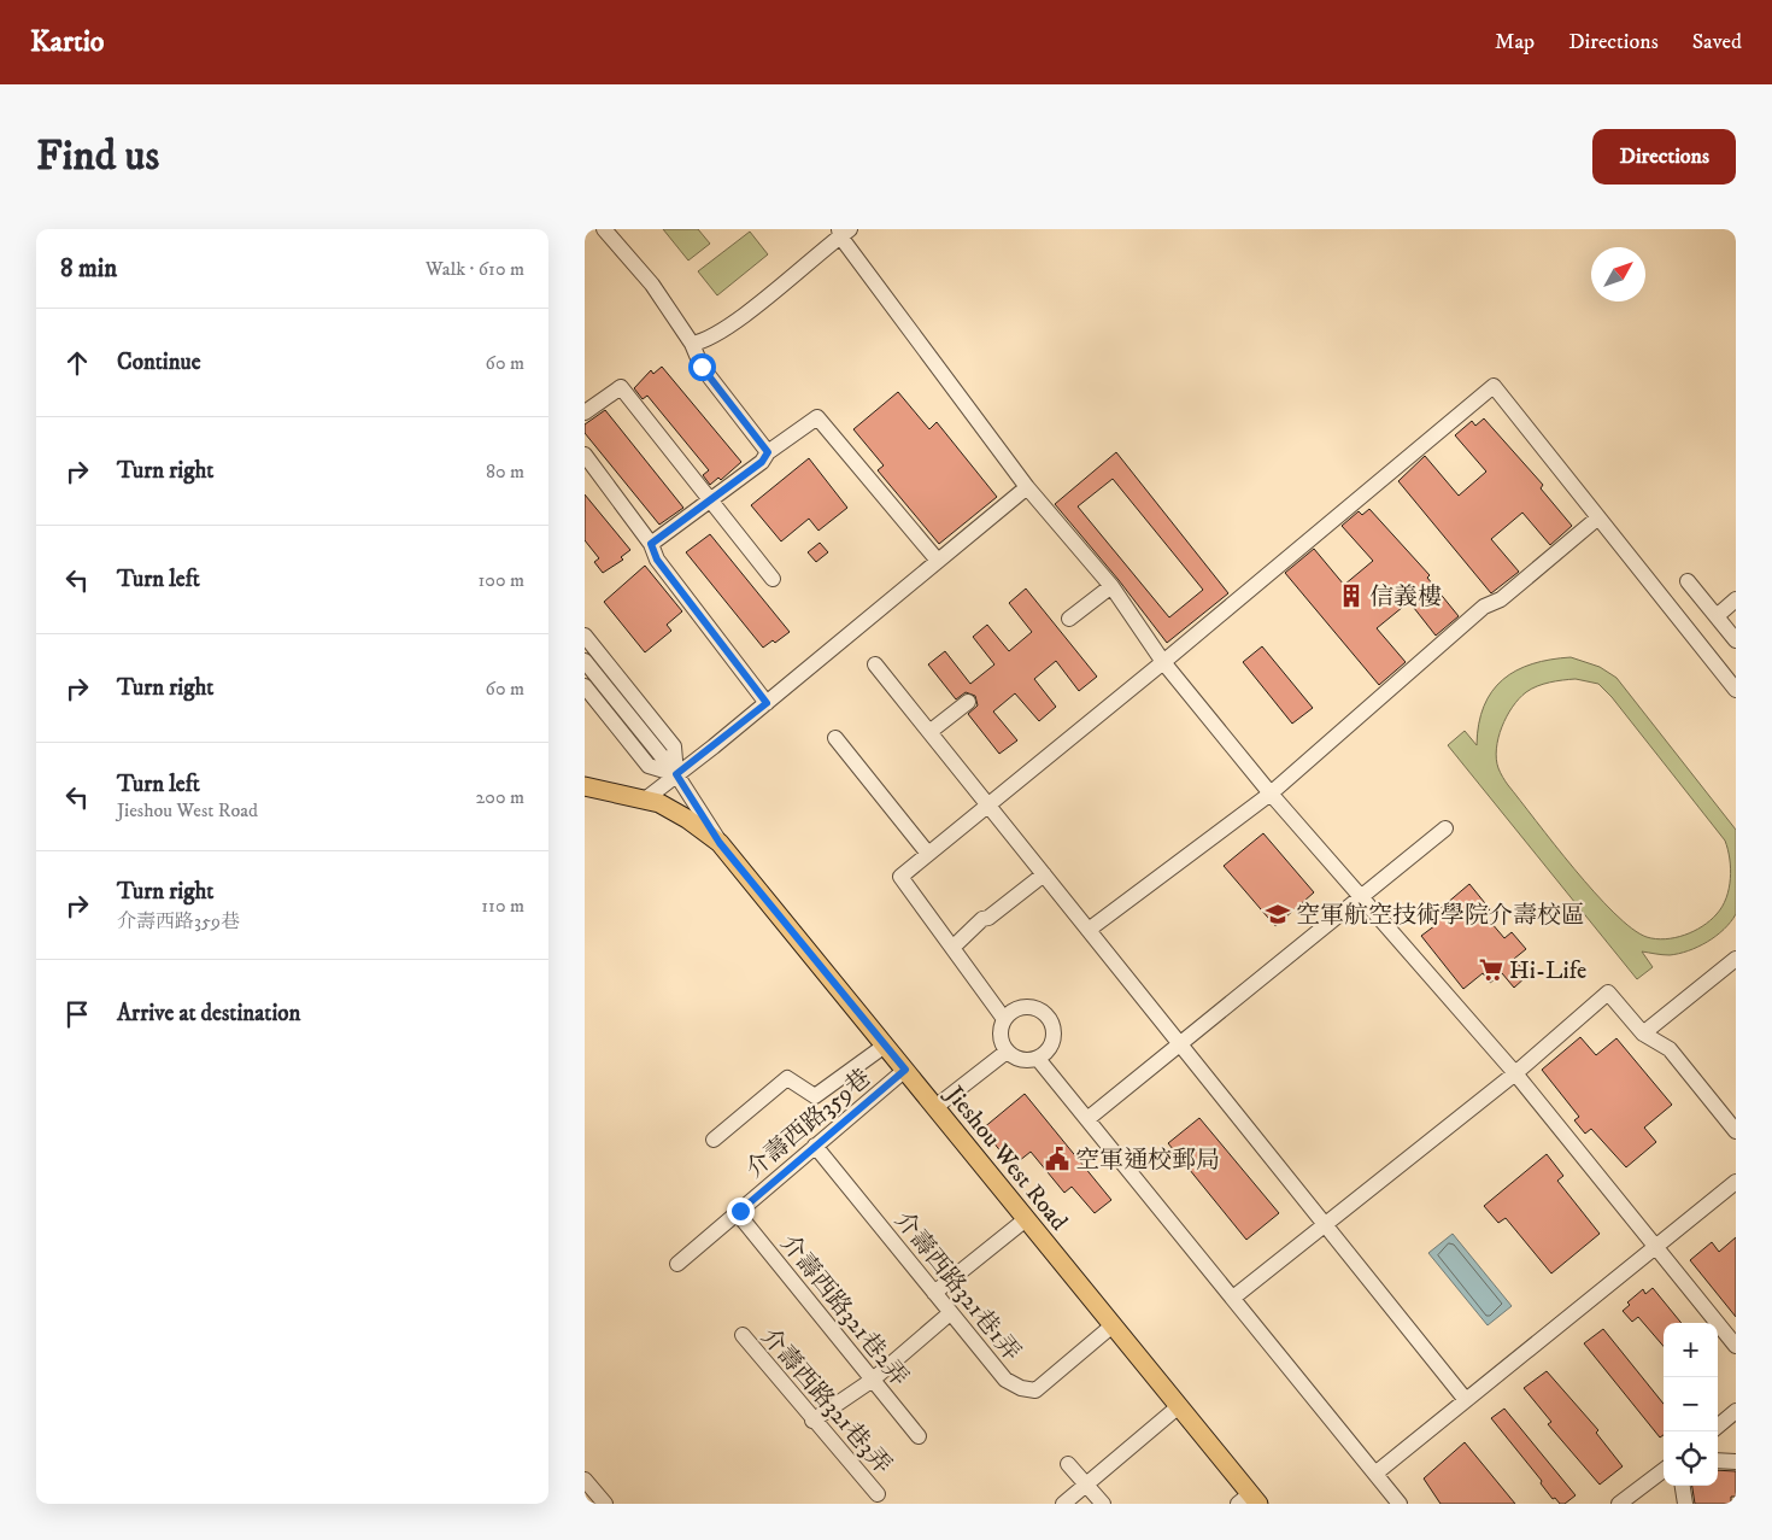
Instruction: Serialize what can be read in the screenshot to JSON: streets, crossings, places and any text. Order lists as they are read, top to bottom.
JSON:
{
  "streets": {
    "main road": ["Jieshou West Road"],
    "street": [
      "介壽西路359巷",
      "介壽西路321巷1弄",
      "介壽西路321巷2弄",
      "介壽西路321巷3弄"
    ]
  },
  "crossings": [
    ["介壽西路359巷", "Jieshou West Road"],
    ["介壽西路359巷", "介壽西路321巷1弄"],
    ["介壽西路359巷", "介壽西路321巷2弄"],
    ["Jieshou West Road", "介壽西路321巷1弄"]
  ],
  "places": {
    "building": ["信義樓"],
    "school or university": ["空軍航空技術學院介壽校區"],
    "supermarket": ["Hi-Life"],
    "public building": ["空軍通校郵局"]
  },
  "north": "top right",
  "page": {
    "header": "Kartio",
    "nav": ["Map", "Directions", "Saved"],
    "buttons": "Directions",
    "title": "Find us",
    "heading": ["8 min", "Walk · 610 m"],
    "list": [
      ["Continue", "60 m"],
      ["Turn right", "80 m"],
      ["Turn left", "100 m"],
      ["Turn right", "60 m"],
      ["Turn left", "Jieshou West Road", "200 m"],
      ["Turn right", "介壽西路359巷", "110 m"],
      "Arrive at destination"
    ],
    "map_buttons": ["+", "−"]
  }
}
